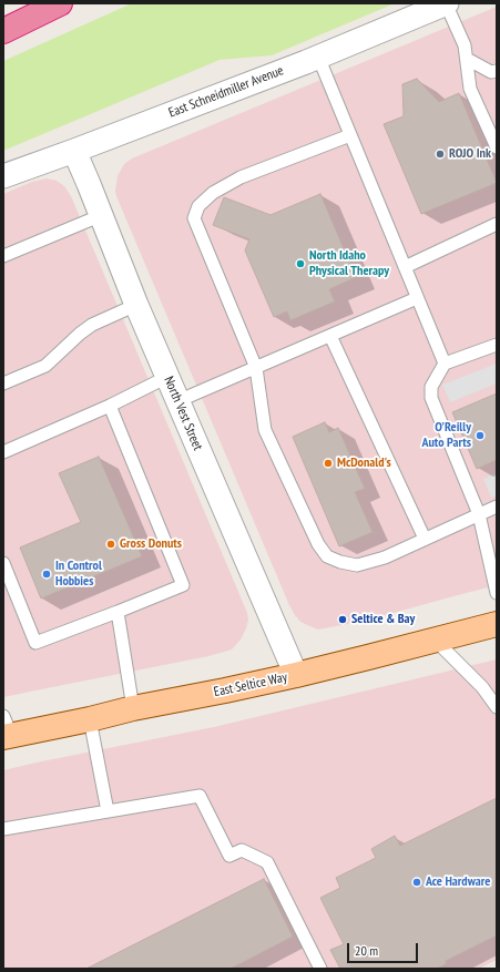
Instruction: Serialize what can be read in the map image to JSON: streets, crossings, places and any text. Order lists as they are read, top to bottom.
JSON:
{
  "streets": {
    "main road": ["East Seltice Way"],
    "street": ["East Schneidmiller Avenue", "North Vest Street"]
  },
  "crossings": [
    ["East Schneidmiller Avenue", "North Vest Street"],
    ["North Vest Street", "East Seltice Way"]
  ],
  "places": [
    "ROJO Ink",
    "North Idaho Physical Therapy",
    "O'Reilly Auto Parts",
    "McDonald's",
    "Gross Donuts",
    "In Control Hobbies",
    "Seltice & Bay",
    "Ace Hardware"
  ],
  "scale_bar": "20 m"
}
